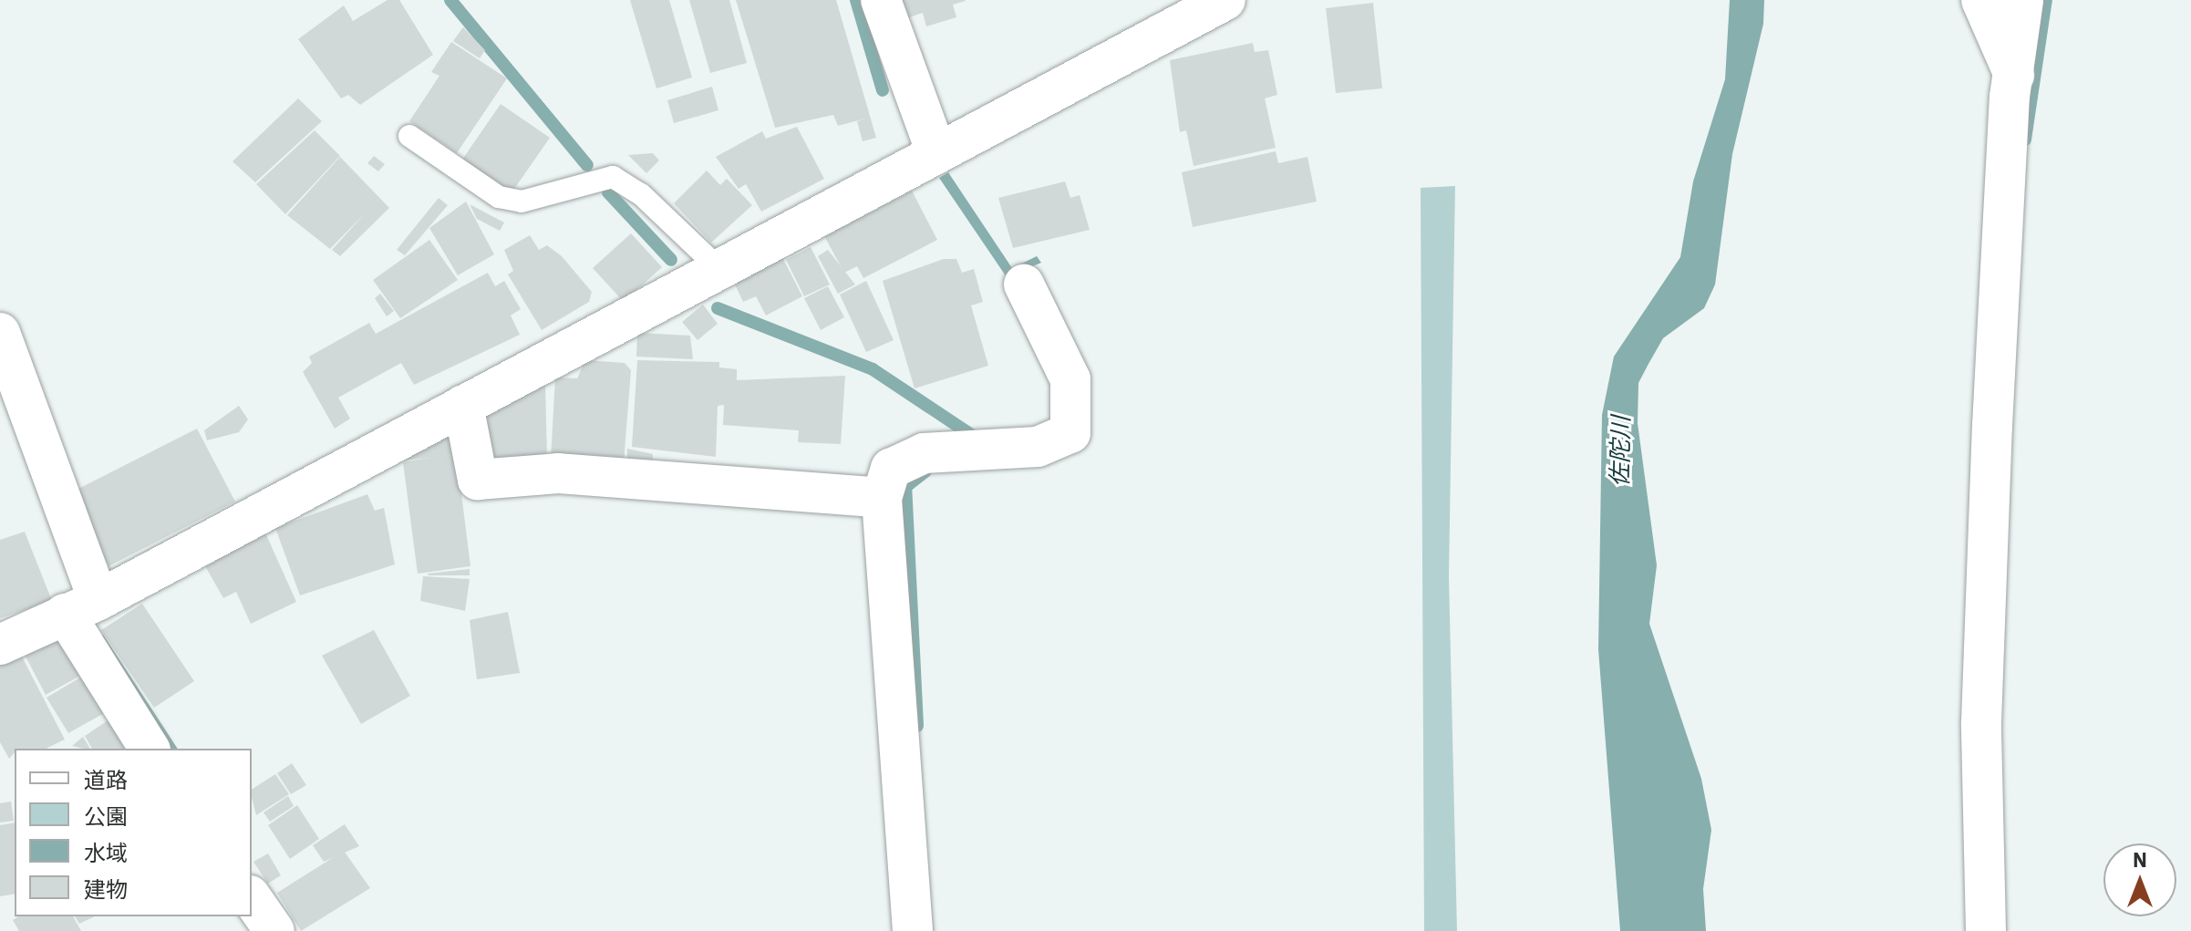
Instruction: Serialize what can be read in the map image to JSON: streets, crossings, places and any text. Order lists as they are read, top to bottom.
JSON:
{
  "water": ["佐陀川"],
  "legend": [
    "道路",
    "公園",
    "水域",
    "建物"
  ],
  "north": "top"
}
